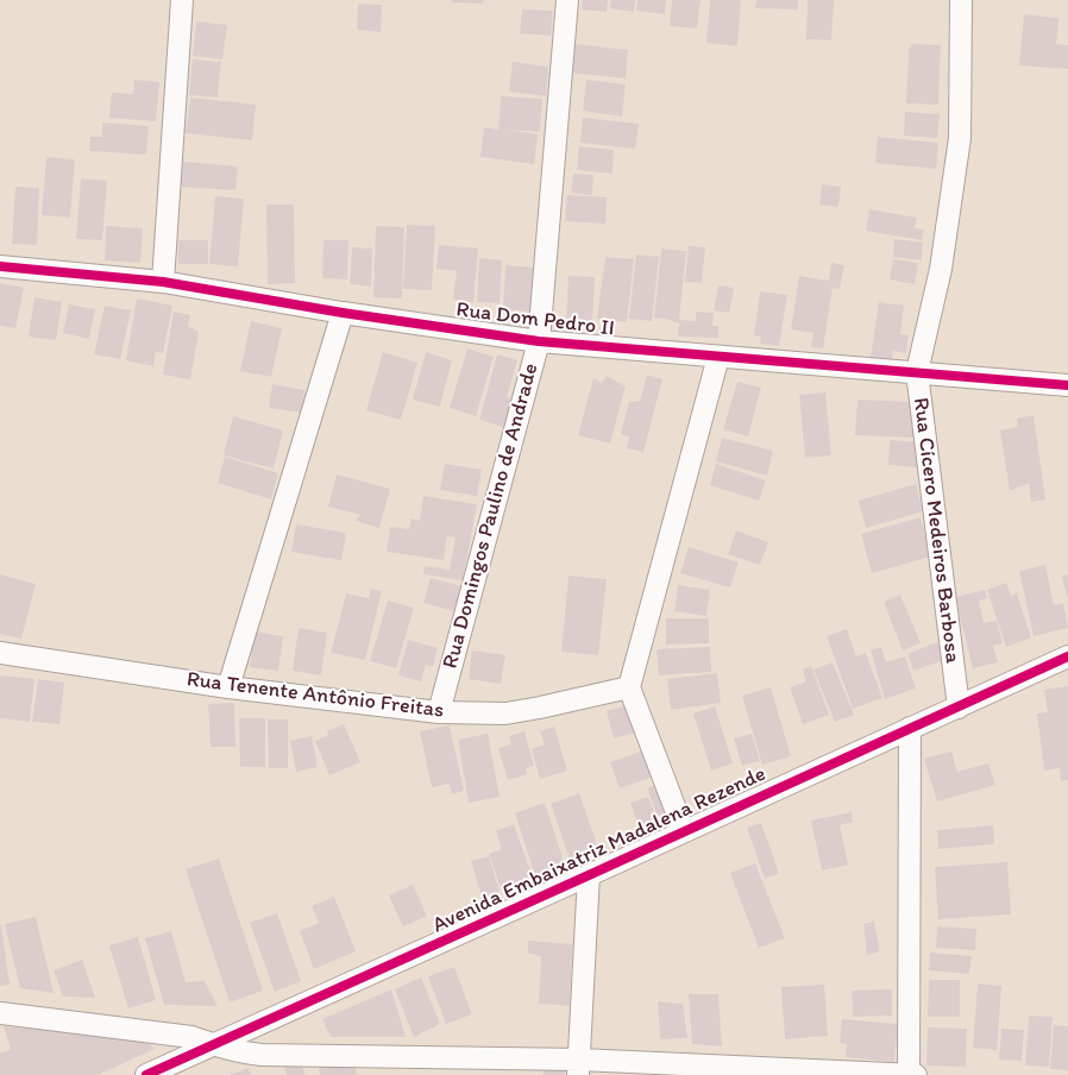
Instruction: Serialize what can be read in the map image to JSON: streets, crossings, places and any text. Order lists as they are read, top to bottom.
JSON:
{
  "streets": {
    "street": [
      "Rua Dom Pedro II",
      "Rua Domingos Paulino de Andrade",
      "Rua Cícero Medeiros Barbosa",
      "Rua Tenente Antônio Freitas",
      "Avenida Embaixatriz Madalena Rezende"
    ]
  },
  "crossings": [
    ["Rua Dom Pedro II", "Rua Domingos Paulino de Andrade"],
    ["Rua Dom Pedro II", "Rua Cícero Medeiros Barbosa"],
    ["Rua Domingos Paulino de Andrade", "Rua Tenente Antônio Freitas"],
    ["Rua Cícero Medeiros Barbosa", "Avenida Embaixatriz Madalena Rezende"]
  ]
}
